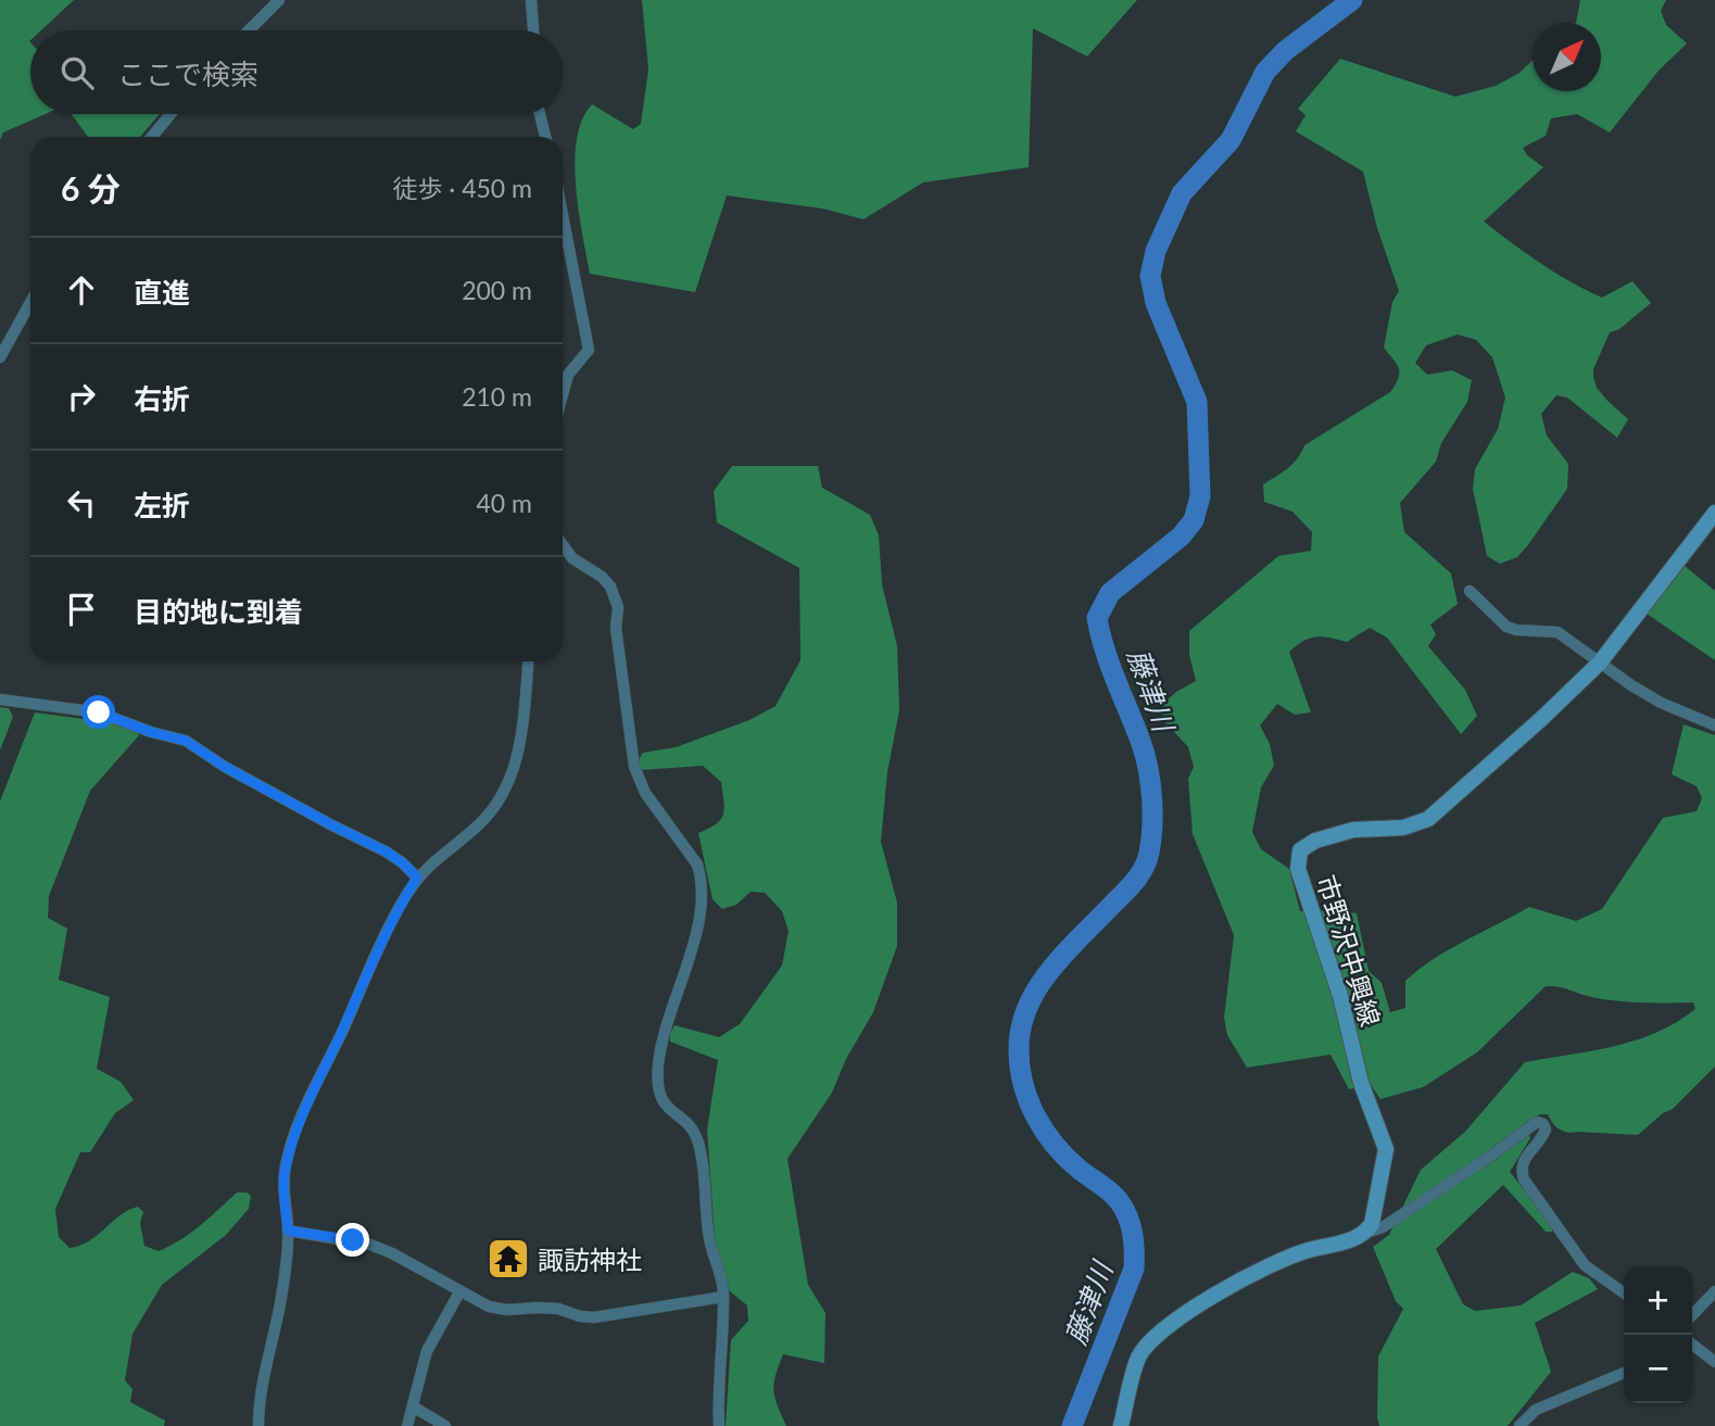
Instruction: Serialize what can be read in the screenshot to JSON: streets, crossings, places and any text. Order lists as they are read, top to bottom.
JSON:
{
  "streets": {
    "main road": ["市野沢中興線"]
  },
  "water": ["藤津川"],
  "places": {
    "temple": ["諏訪神社"]
  },
  "north": "top right",
  "page": {
    "search": "ここで検索",
    "heading": ["6 分", "徒歩 · 450 m"],
    "list": [
      ["直進", "200 m"],
      ["右折", "210 m"],
      ["左折", "40 m"],
      "目的地に到着"
    ],
    "map_buttons": ["+", "−"]
  }
}
